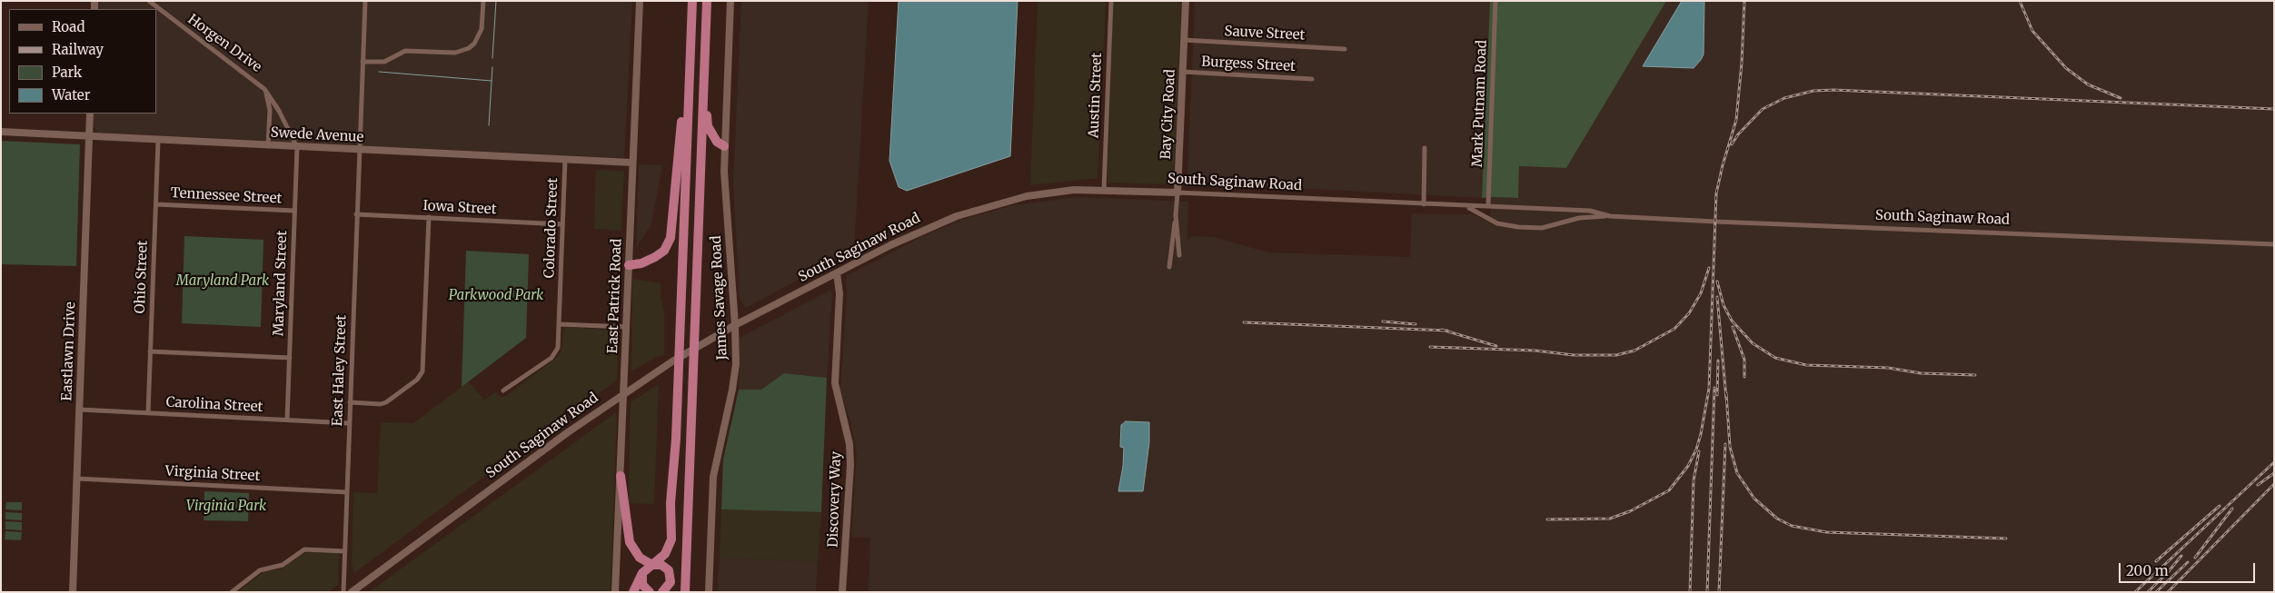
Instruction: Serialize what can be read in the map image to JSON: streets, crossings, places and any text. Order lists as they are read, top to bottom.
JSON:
{
  "streets": {
    "street": [
      "Sauve Street",
      "Horgen Drive",
      "Burgess Street",
      "Austin Street",
      "Mark Putnam Road",
      "Bay City Road",
      "Swede Avenue",
      "South Saginaw Road",
      "Tennessee Street",
      "Iowa Street",
      "Colorado Street",
      "Ohio Street",
      "Maryland Street",
      "East Patrick Road",
      "James Savage Road",
      "Eastlawn Drive",
      "East Haley Street",
      "Carolina Street",
      "Virginia Street",
      "Discovery Way"
    ]
  },
  "crossings": [
    ["Sauve Street", "Bay City Road"],
    ["Burgess Street", "Bay City Road"],
    ["Austin Street", "South Saginaw Road"],
    ["Mark Putnam Road", "South Saginaw Road"],
    ["Bay City Road", "South Saginaw Road"],
    ["Swede Avenue", "Colorado Street"],
    ["Swede Avenue", "Ohio Street"],
    ["Swede Avenue", "Maryland Street"],
    ["Swede Avenue", "East Patrick Road"],
    ["Swede Avenue", "Eastlawn Drive"],
    ["Swede Avenue", "East Haley Street"],
    ["South Saginaw Road", "East Patrick Road"],
    ["South Saginaw Road", "James Savage Road"],
    ["South Saginaw Road", "Discovery Way"],
    ["Tennessee Street", "Ohio Street"],
    ["Tennessee Street", "Maryland Street"],
    ["Iowa Street", "Colorado Street"],
    ["Iowa Street", "East Haley Street"],
    ["Ohio Street", "Carolina Street"],
    ["Maryland Street", "Carolina Street"],
    ["Eastlawn Drive", "Carolina Street"],
    ["Eastlawn Drive", "Virginia Street"],
    ["East Haley Street", "Carolina Street"],
    ["East Haley Street", "Virginia Street"]
  ],
  "parks": ["Maryland Park", "Parkwood Park", "Virginia Park"],
  "legend": [
    "Road",
    "Railway",
    "Park",
    "Water"
  ],
  "scale_bar": "200 m"
}
